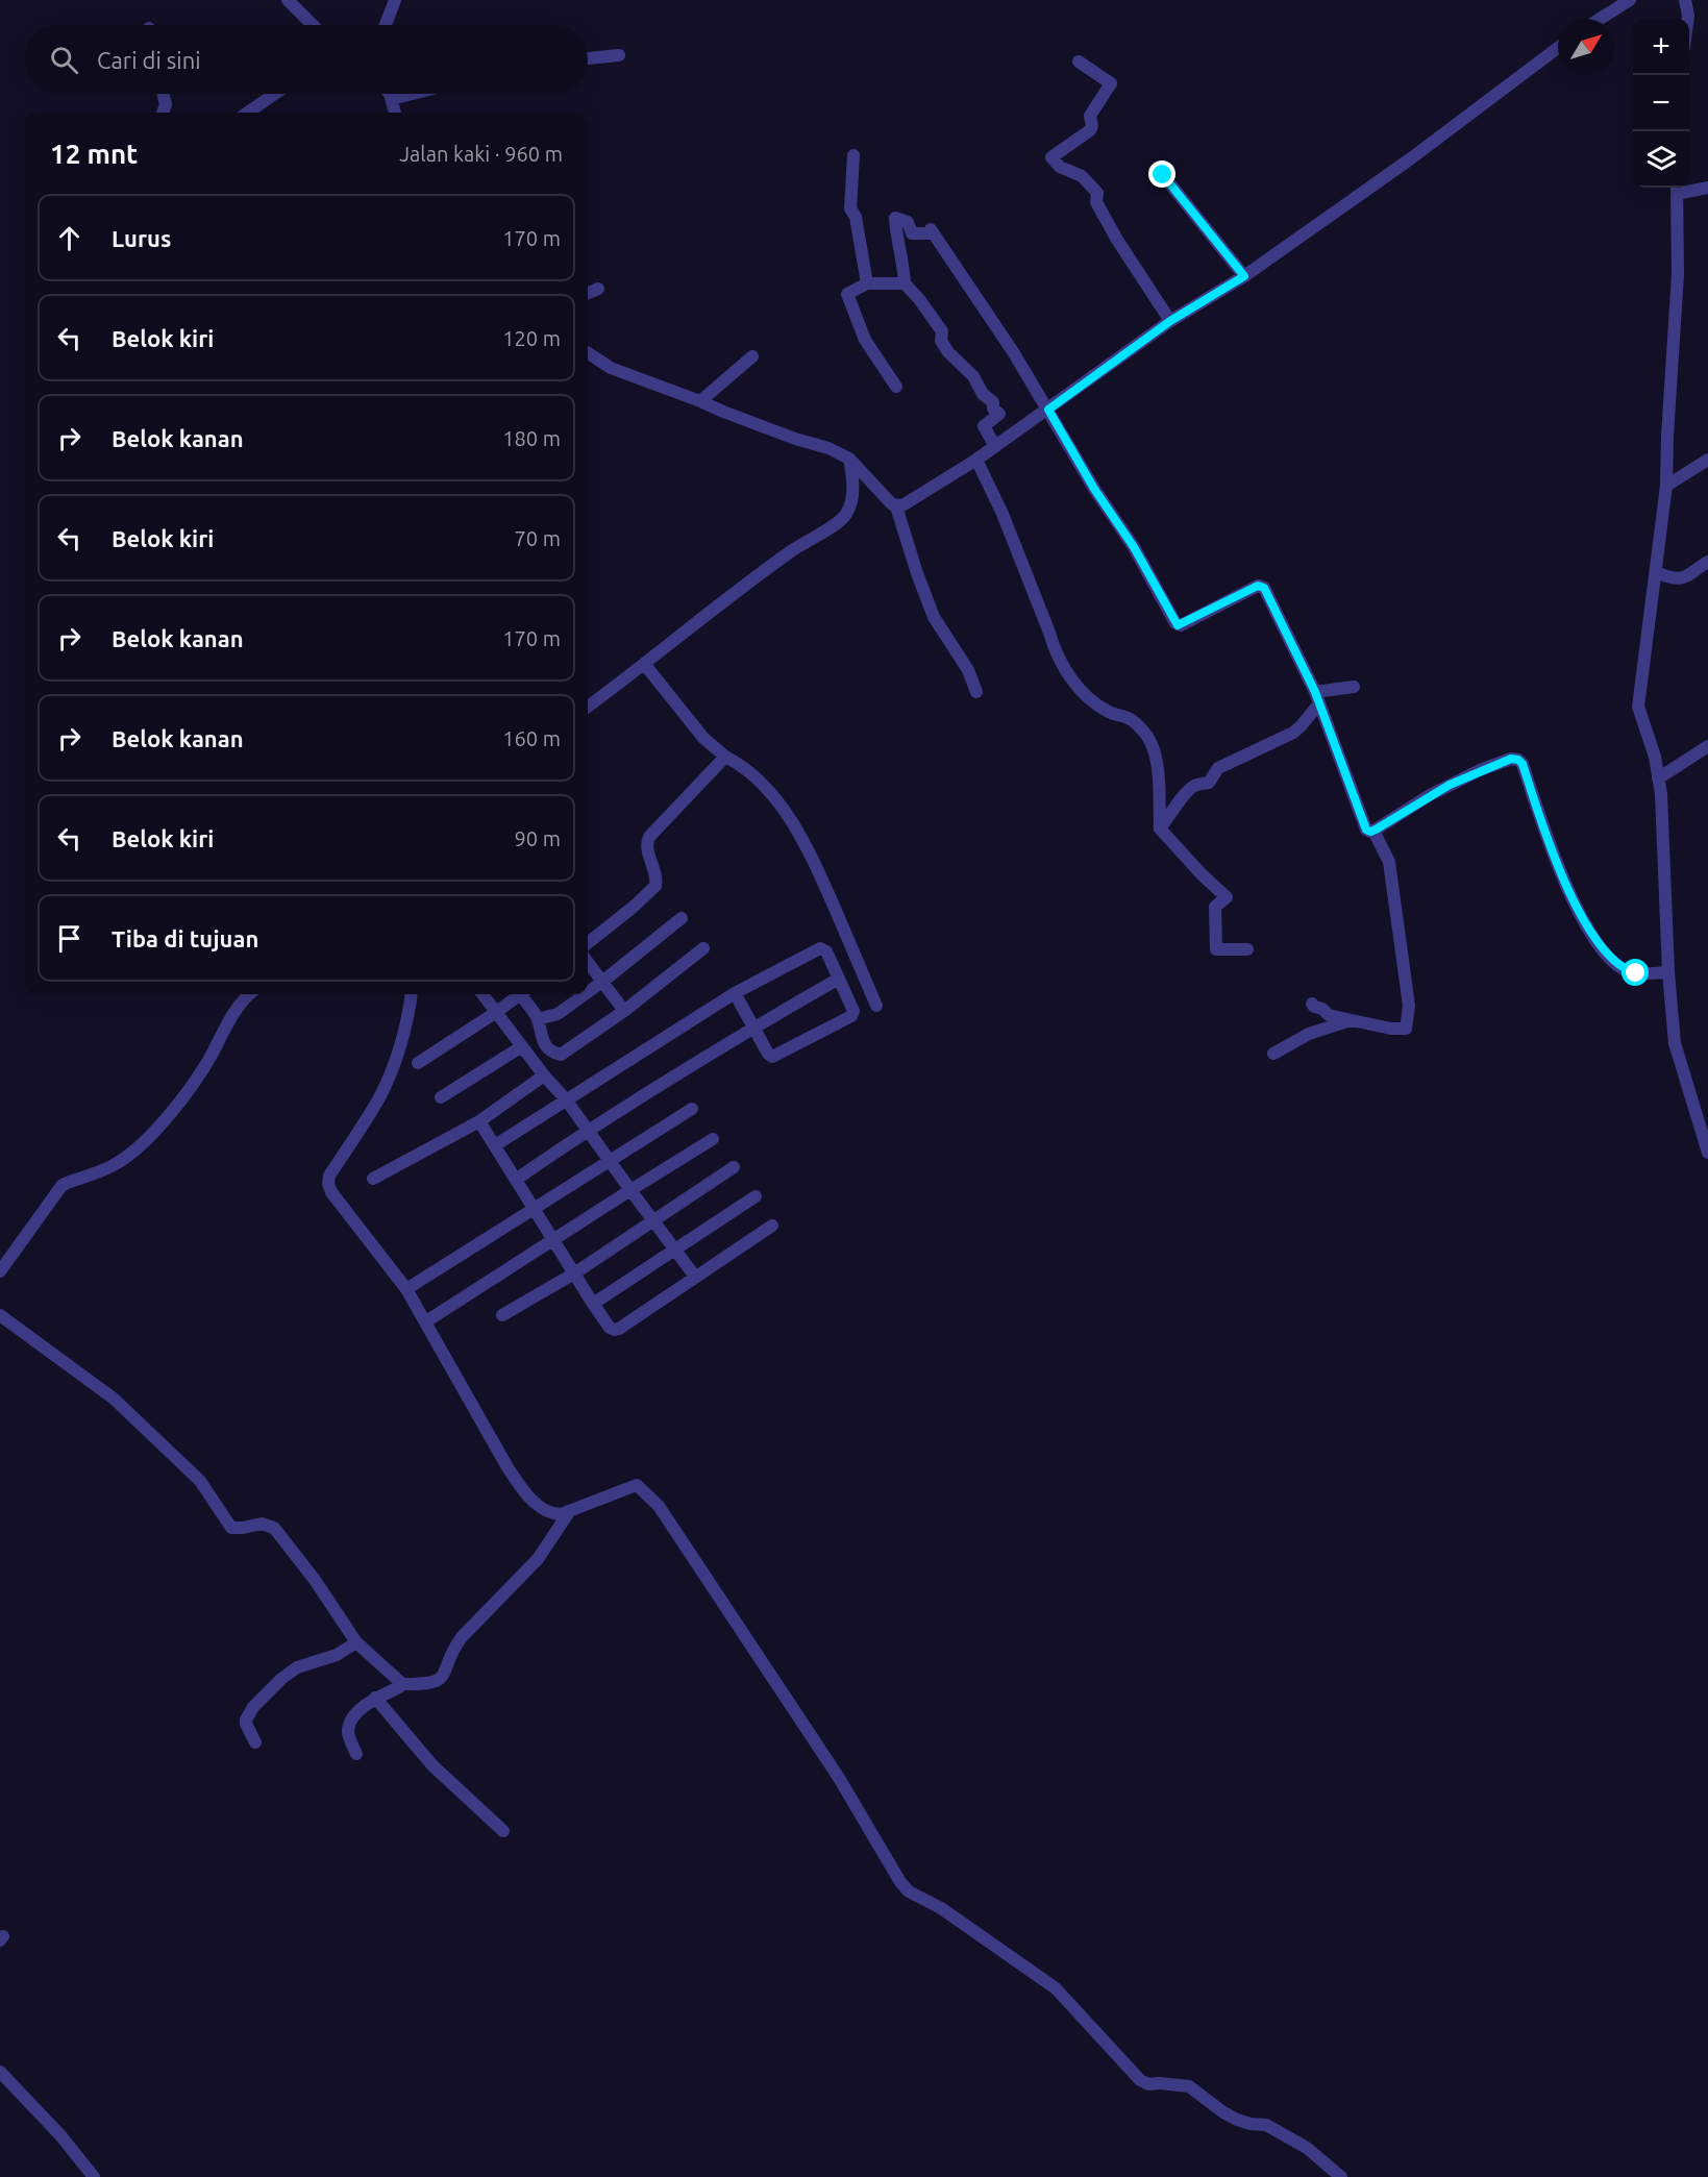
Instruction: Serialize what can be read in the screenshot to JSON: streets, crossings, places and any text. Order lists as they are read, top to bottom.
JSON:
{
  "north": "top right",
  "page": {
    "map_buttons": ["+", "−"],
    "search": "Cari di sini",
    "heading": ["12 mnt", "Jalan kaki · 960 m"],
    "list": [
      ["Lurus", "170 m"],
      ["Belok kiri", "120 m"],
      ["Belok kanan", "180 m"],
      ["Belok kiri", "70 m"],
      ["Belok kanan", "170 m"],
      ["Belok kanan", "160 m"],
      ["Belok kiri", "90 m"],
      "Tiba di tujuan"
    ]
  }
}
